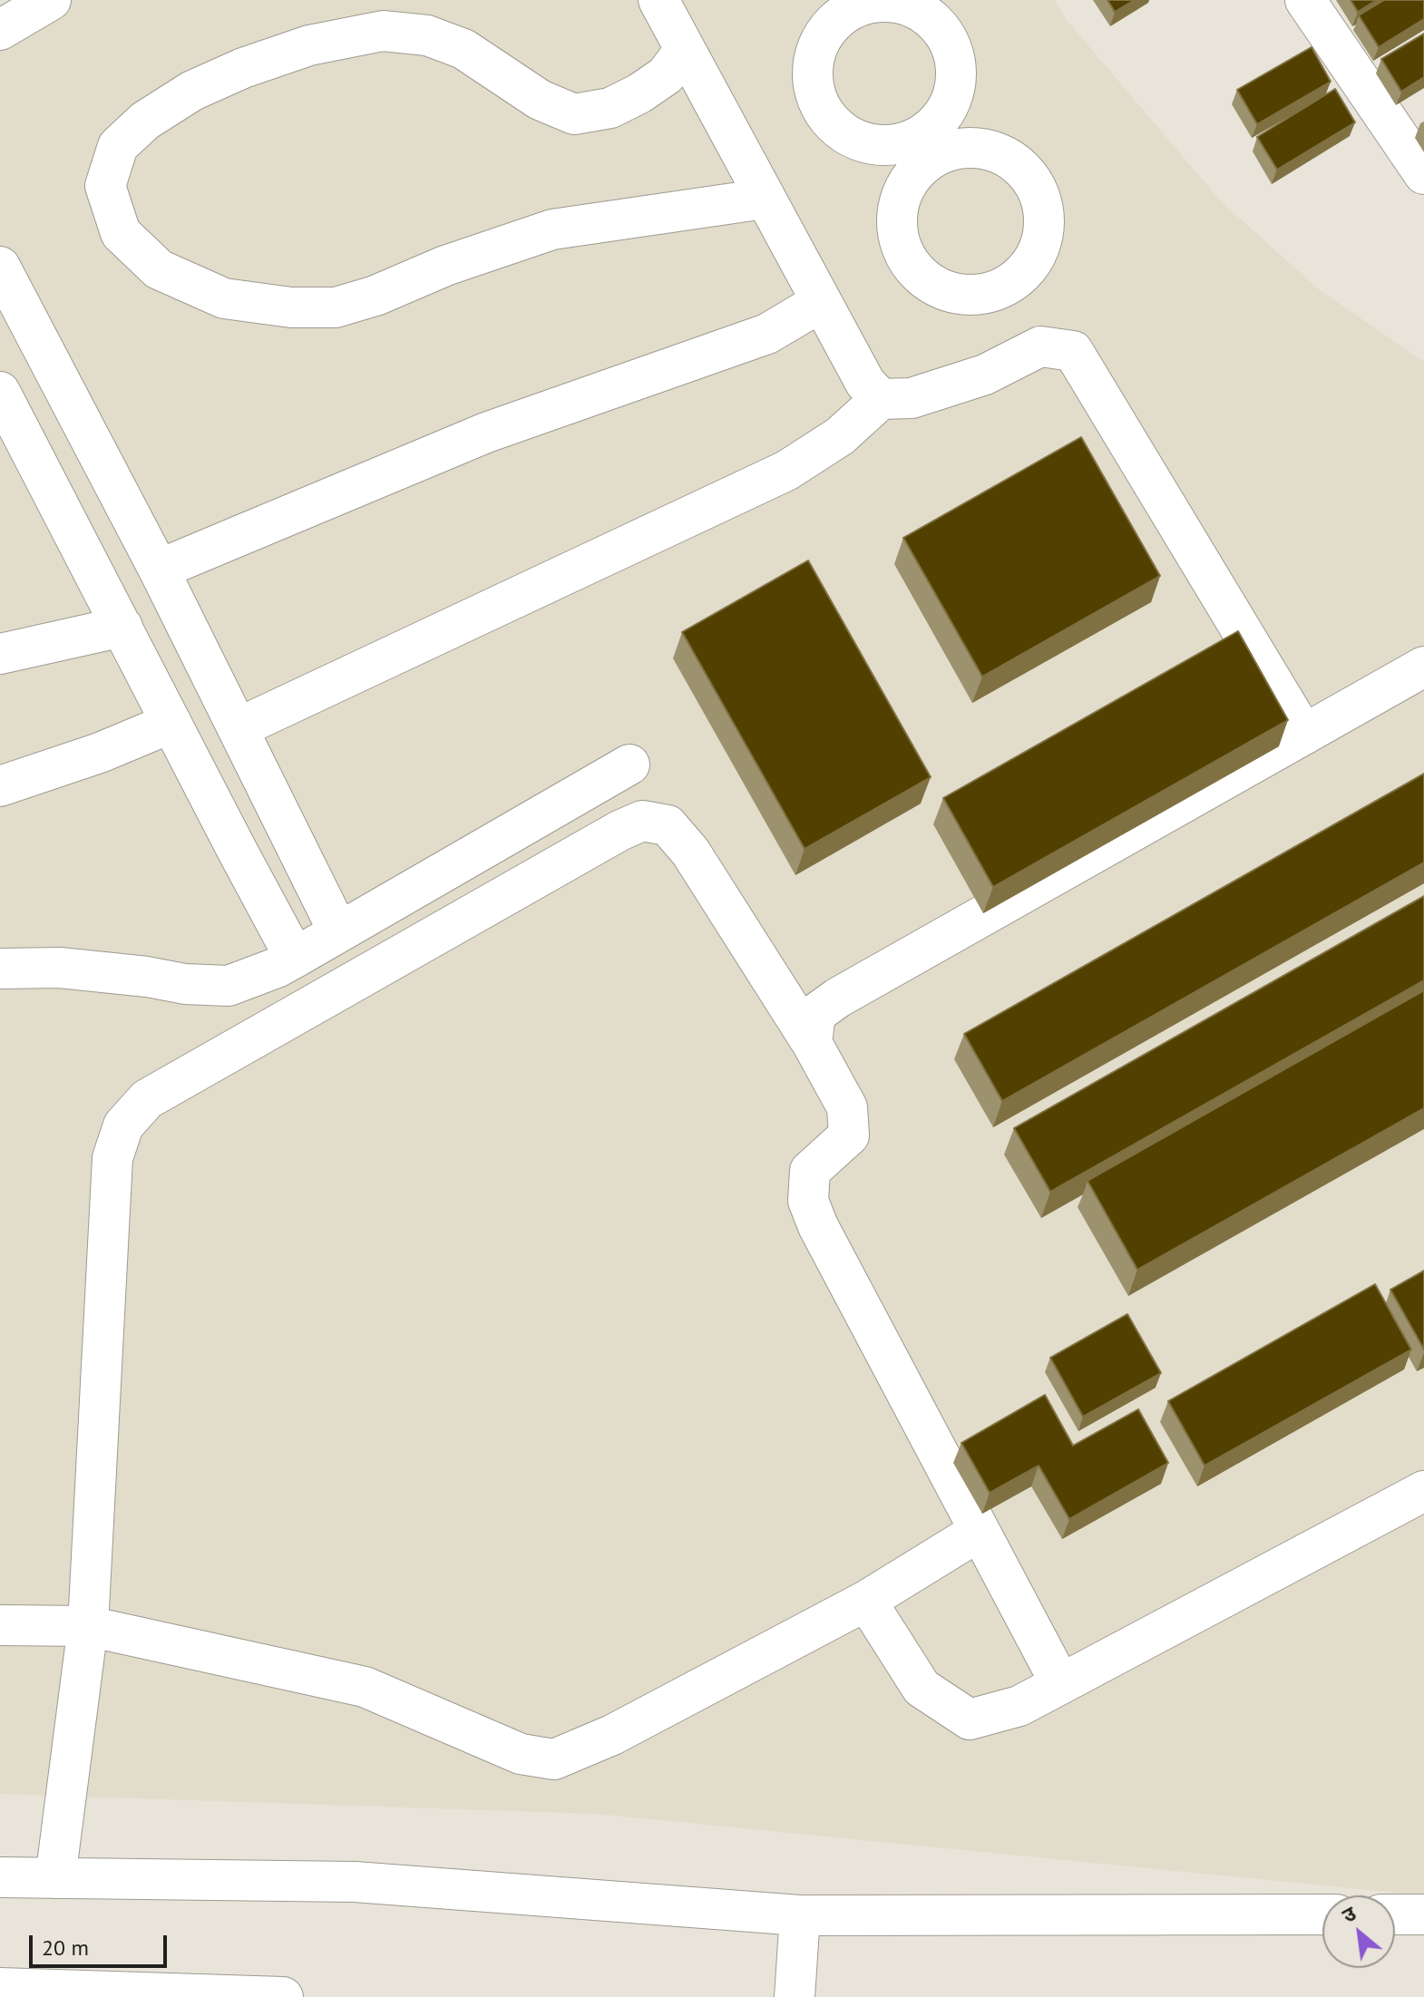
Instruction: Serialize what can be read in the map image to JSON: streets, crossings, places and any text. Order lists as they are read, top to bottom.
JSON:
{
  "scale_bar": "20 m",
  "north": "top left"
}
